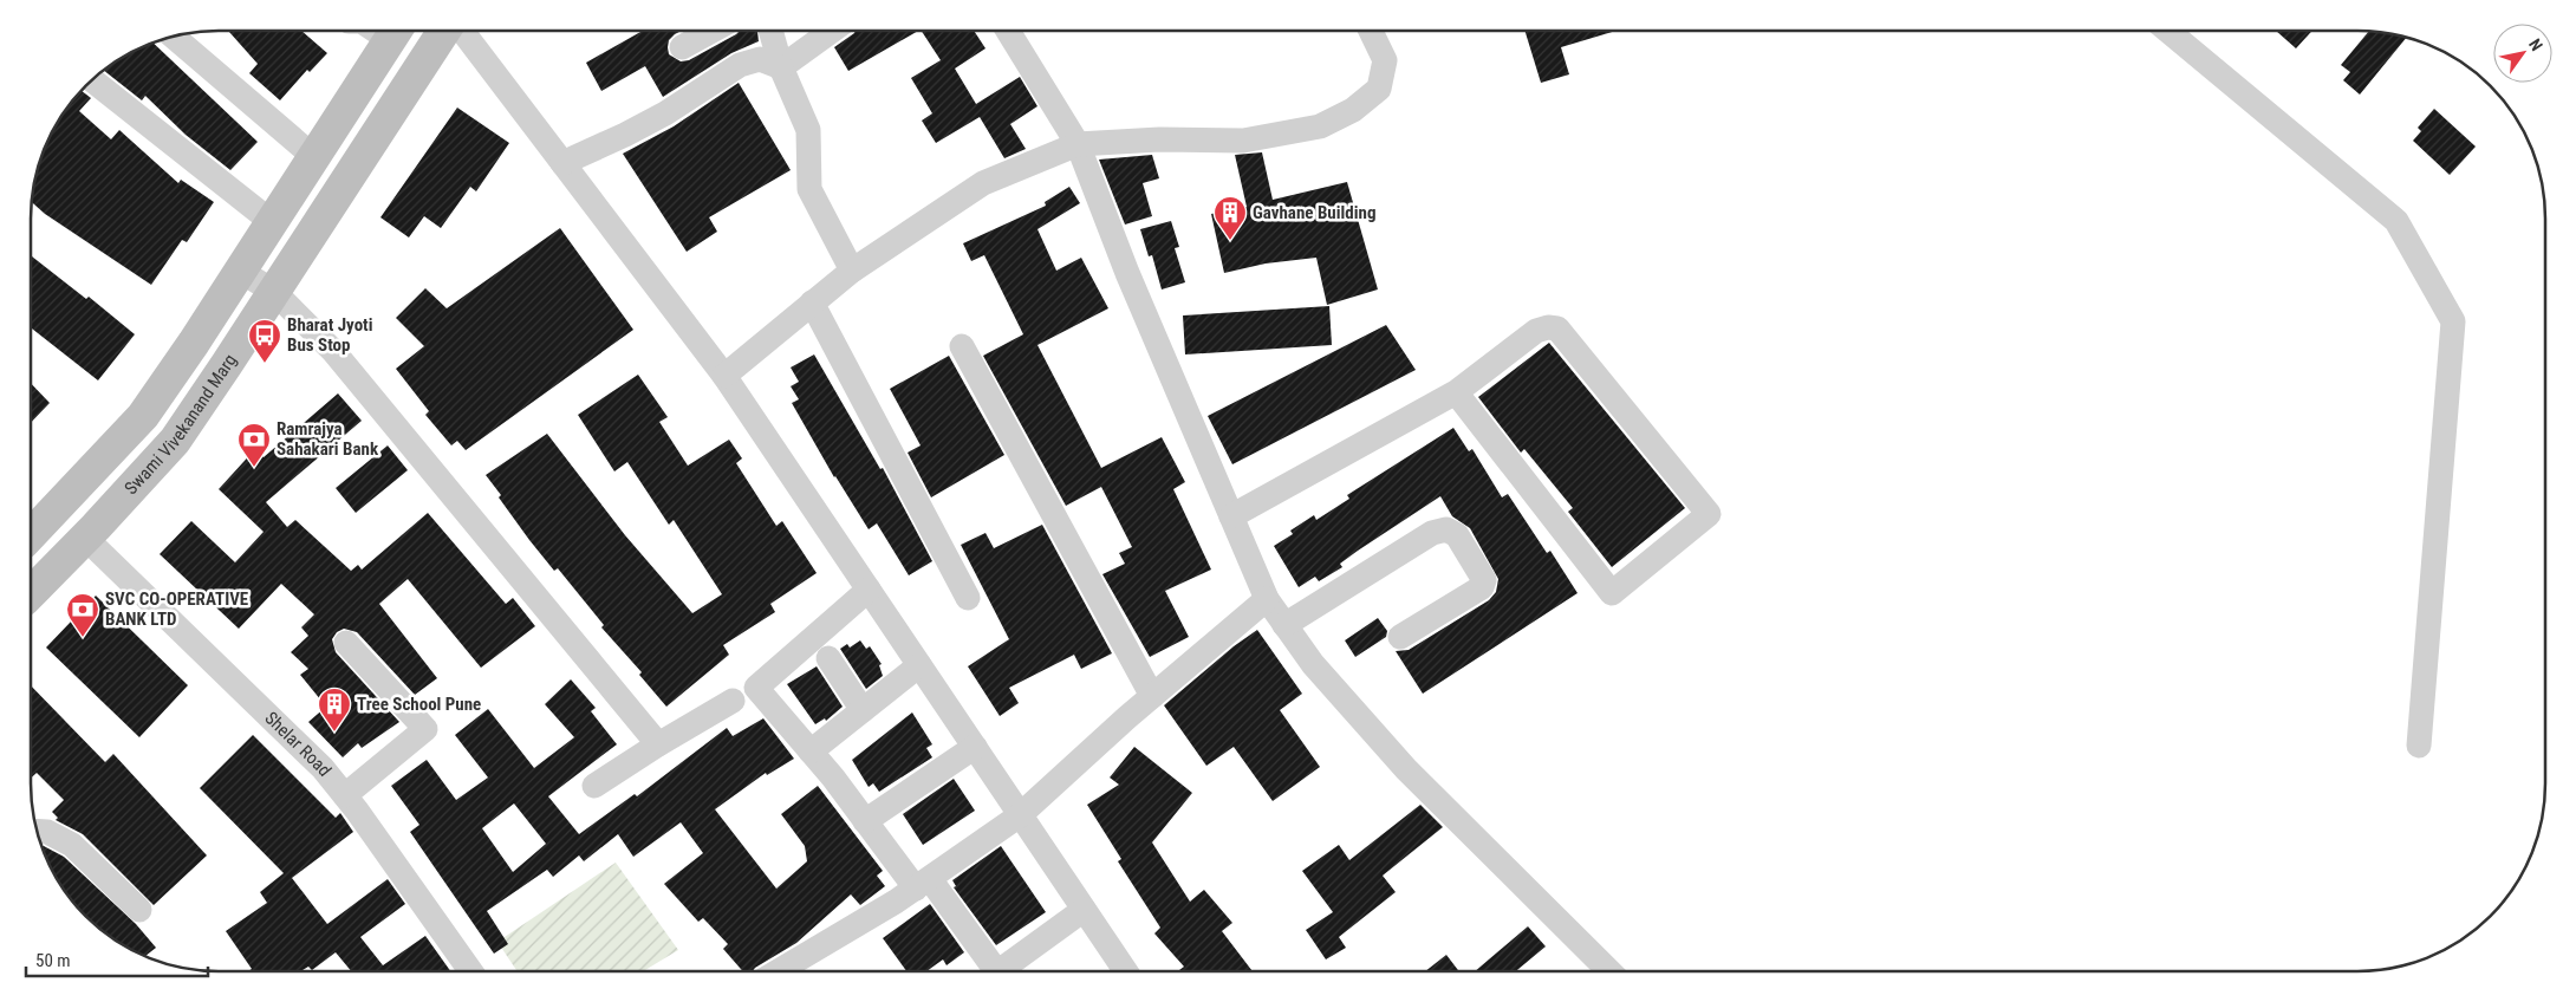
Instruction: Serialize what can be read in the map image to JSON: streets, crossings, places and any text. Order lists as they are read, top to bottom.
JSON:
{
  "streets": {
    "main road": ["Swami Vivekanand Marg"],
    "street": ["Shelar Road"]
  },
  "crossings": [
    ["Swami Vivekanand Marg", "Shelar Road"]
  ],
  "places": {
    "building": ["Gavhane Building", "Tree School Pune"],
    "bus stop": ["Bharat Jyoti Bus Stop"],
    "bank": ["Ramrajya Sahakari Bank", "SVC CO-OPERATIVE BANK LTD"]
  },
  "scale_bar": "50 m",
  "north": "top right"
}
